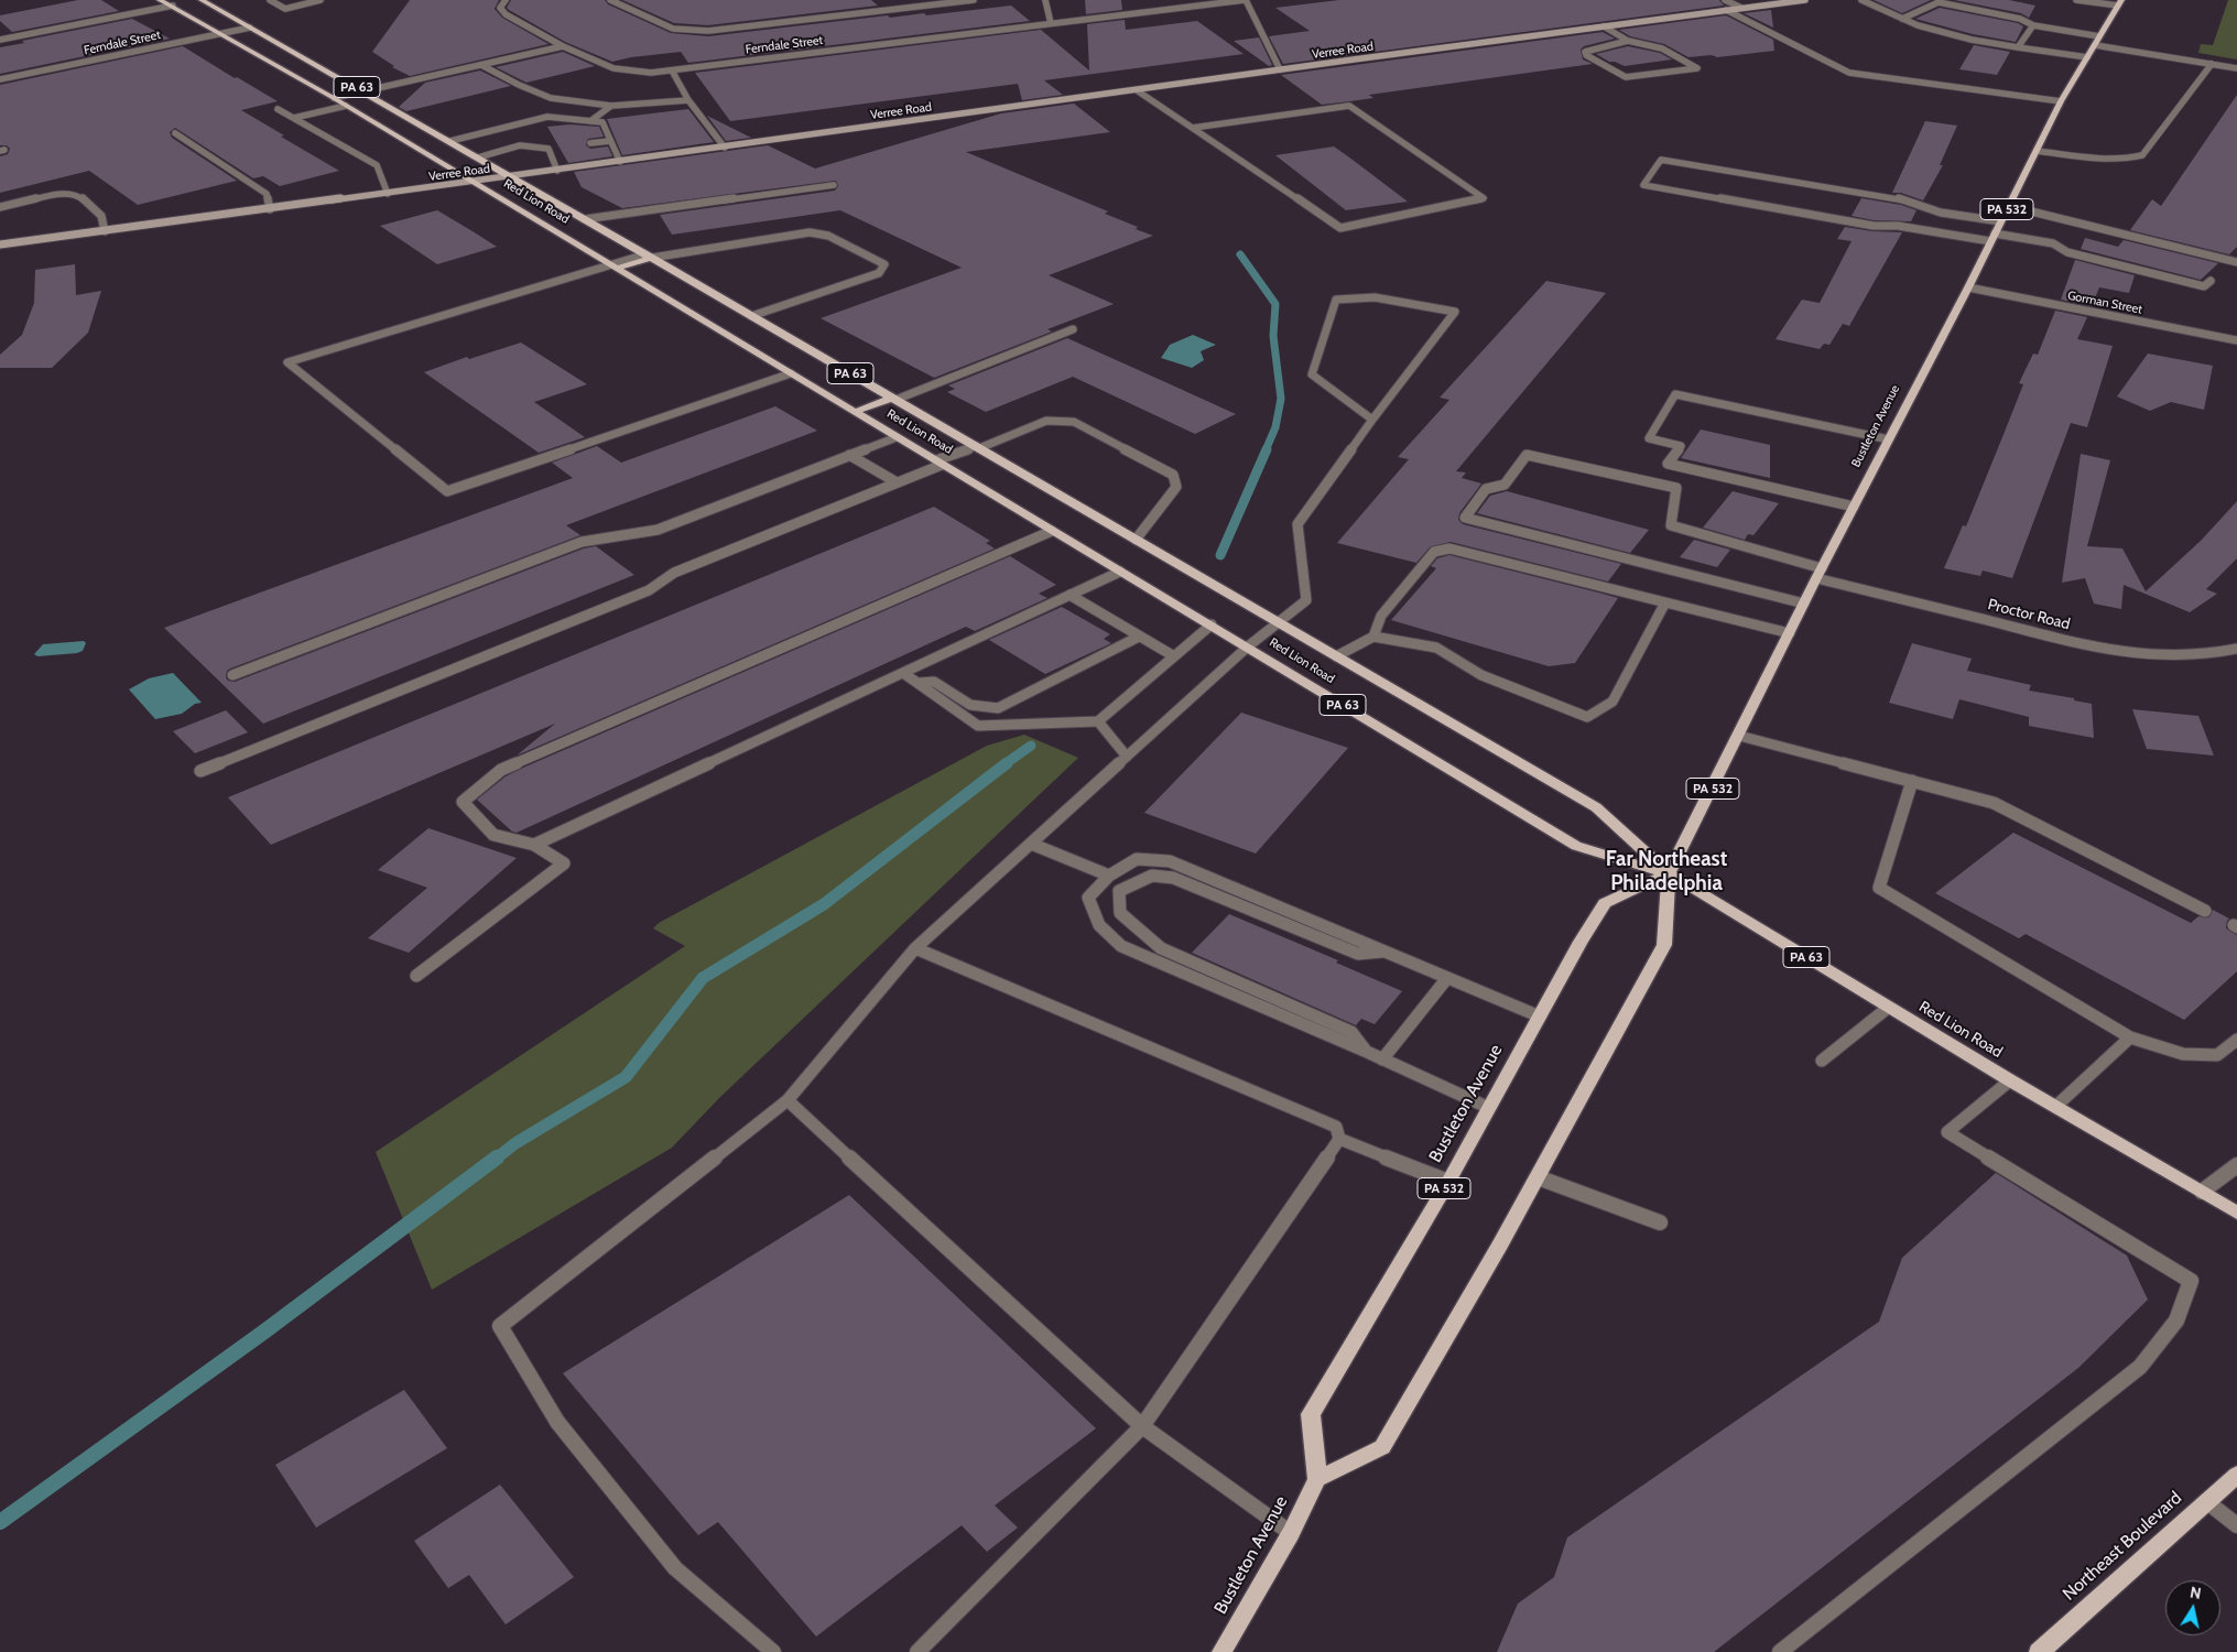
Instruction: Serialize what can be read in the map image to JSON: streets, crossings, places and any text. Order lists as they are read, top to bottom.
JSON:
{
  "streets": {
    "main road": [
      "Verree Road",
      "PA 63",
      "Red Lion Road",
      "PA 532",
      "Bustleton Avenue",
      "Northeast Boulevard"
    ],
    "street": ["Ferndale Street", "Gorman Street", "Proctor Road"]
  },
  "crossings": [
    ["Ferndale Street", "Red Lion Road"],
    ["Verree Road", "Red Lion Road"],
    ["Red Lion Road", "Bustleton Avenue"],
    ["Gorman Street", "Bustleton Avenue"],
    ["Bustleton Avenue", "Proctor Road"]
  ],
  "districts": ["Far Northeast Philadelphia"],
  "north": "top"
}
